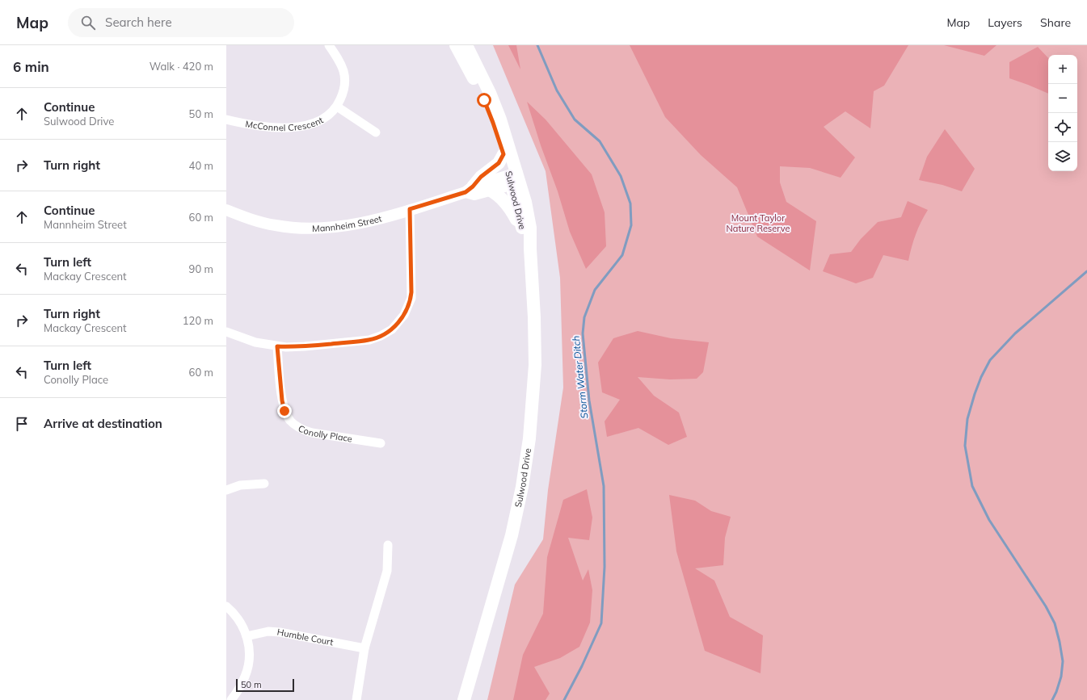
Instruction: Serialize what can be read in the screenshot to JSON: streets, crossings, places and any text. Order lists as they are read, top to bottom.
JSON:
{
  "streets": {
    "main road": ["Sulwood Drive"],
    "street": [
      "McConnel Crescent",
      "Mannheim Street",
      "Conolly Place",
      "Humble Court"
    ]
  },
  "crossings": [
    ["Sulwood Drive", "Mannheim Street"]
  ],
  "water": ["Storm Water Ditch"],
  "parks": ["Mount Taylor Nature Reserve"],
  "scale_bar": "50 m",
  "page": {
    "header": "Map",
    "search": "Search here",
    "nav": ["Map", "Layers", "Share"],
    "heading": ["6 min", "Walk · 420 m"],
    "map_buttons": ["+", "−"],
    "list": [
      ["Continue", "Sulwood Drive", "50 m"],
      ["Turn right", "40 m"],
      ["Continue", "Mannheim Street", "60 m"],
      ["Turn left", "Mackay Crescent", "90 m"],
      ["Turn right", "Mackay Crescent", "120 m"],
      ["Turn left", "Conolly Place", "60 m"],
      "Arrive at destination"
    ],
    "scale": "50 m"
  }
}
